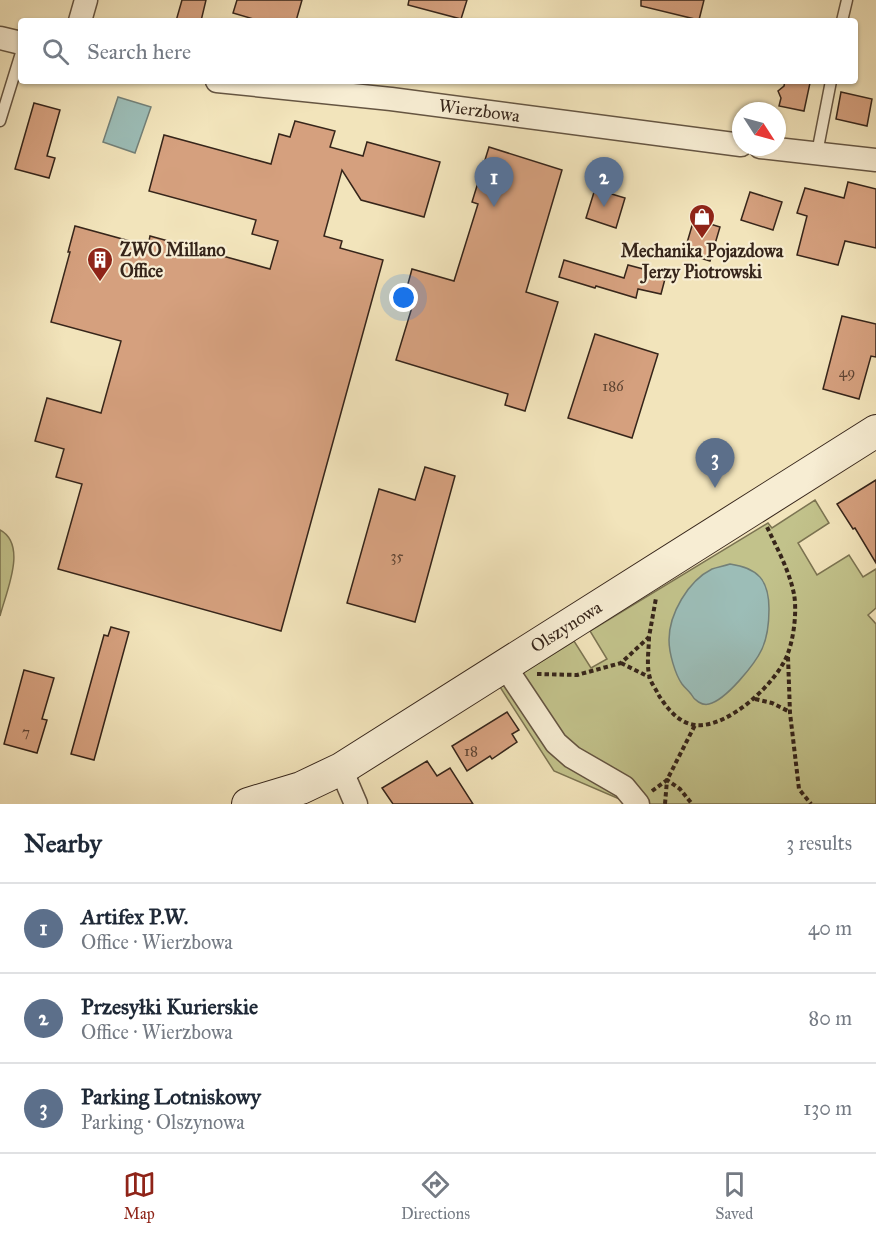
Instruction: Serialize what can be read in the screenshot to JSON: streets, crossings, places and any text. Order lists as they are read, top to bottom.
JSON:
{
  "streets": {
    "street": ["Wierzbowa", "Olszynowa"]
  },
  "places": {
    "shop": ["Mechanika Pojazdowa Jerzy Piotrowski"],
    "building": ["ZWO Millano Office"]
  },
  "house_numbers": [
    "49",
    "186",
    "35",
    "7",
    "18"
  ],
  "north": "bottom right",
  "page": {
    "search": "Search here",
    "pins": ["1", "2", "3"],
    "heading": ["Nearby", "3 results"],
    "list": [
      {
        "mark": "1",
        "name": "Artifex P.W.",
        "note": "Office · Wierzbowa",
        "value": "40 m"
      },
      {
        "mark": "2",
        "name": "Przesyłki Kurierskie",
        "note": "Office · Wierzbowa",
        "value": "80 m"
      },
      {
        "mark": "3",
        "name": "Parking Lotniskowy",
        "note": "Parking · Olszynowa",
        "value": "130 m"
      }
    ],
    "nav": ["Map", "Directions", "Saved"]
  }
}
